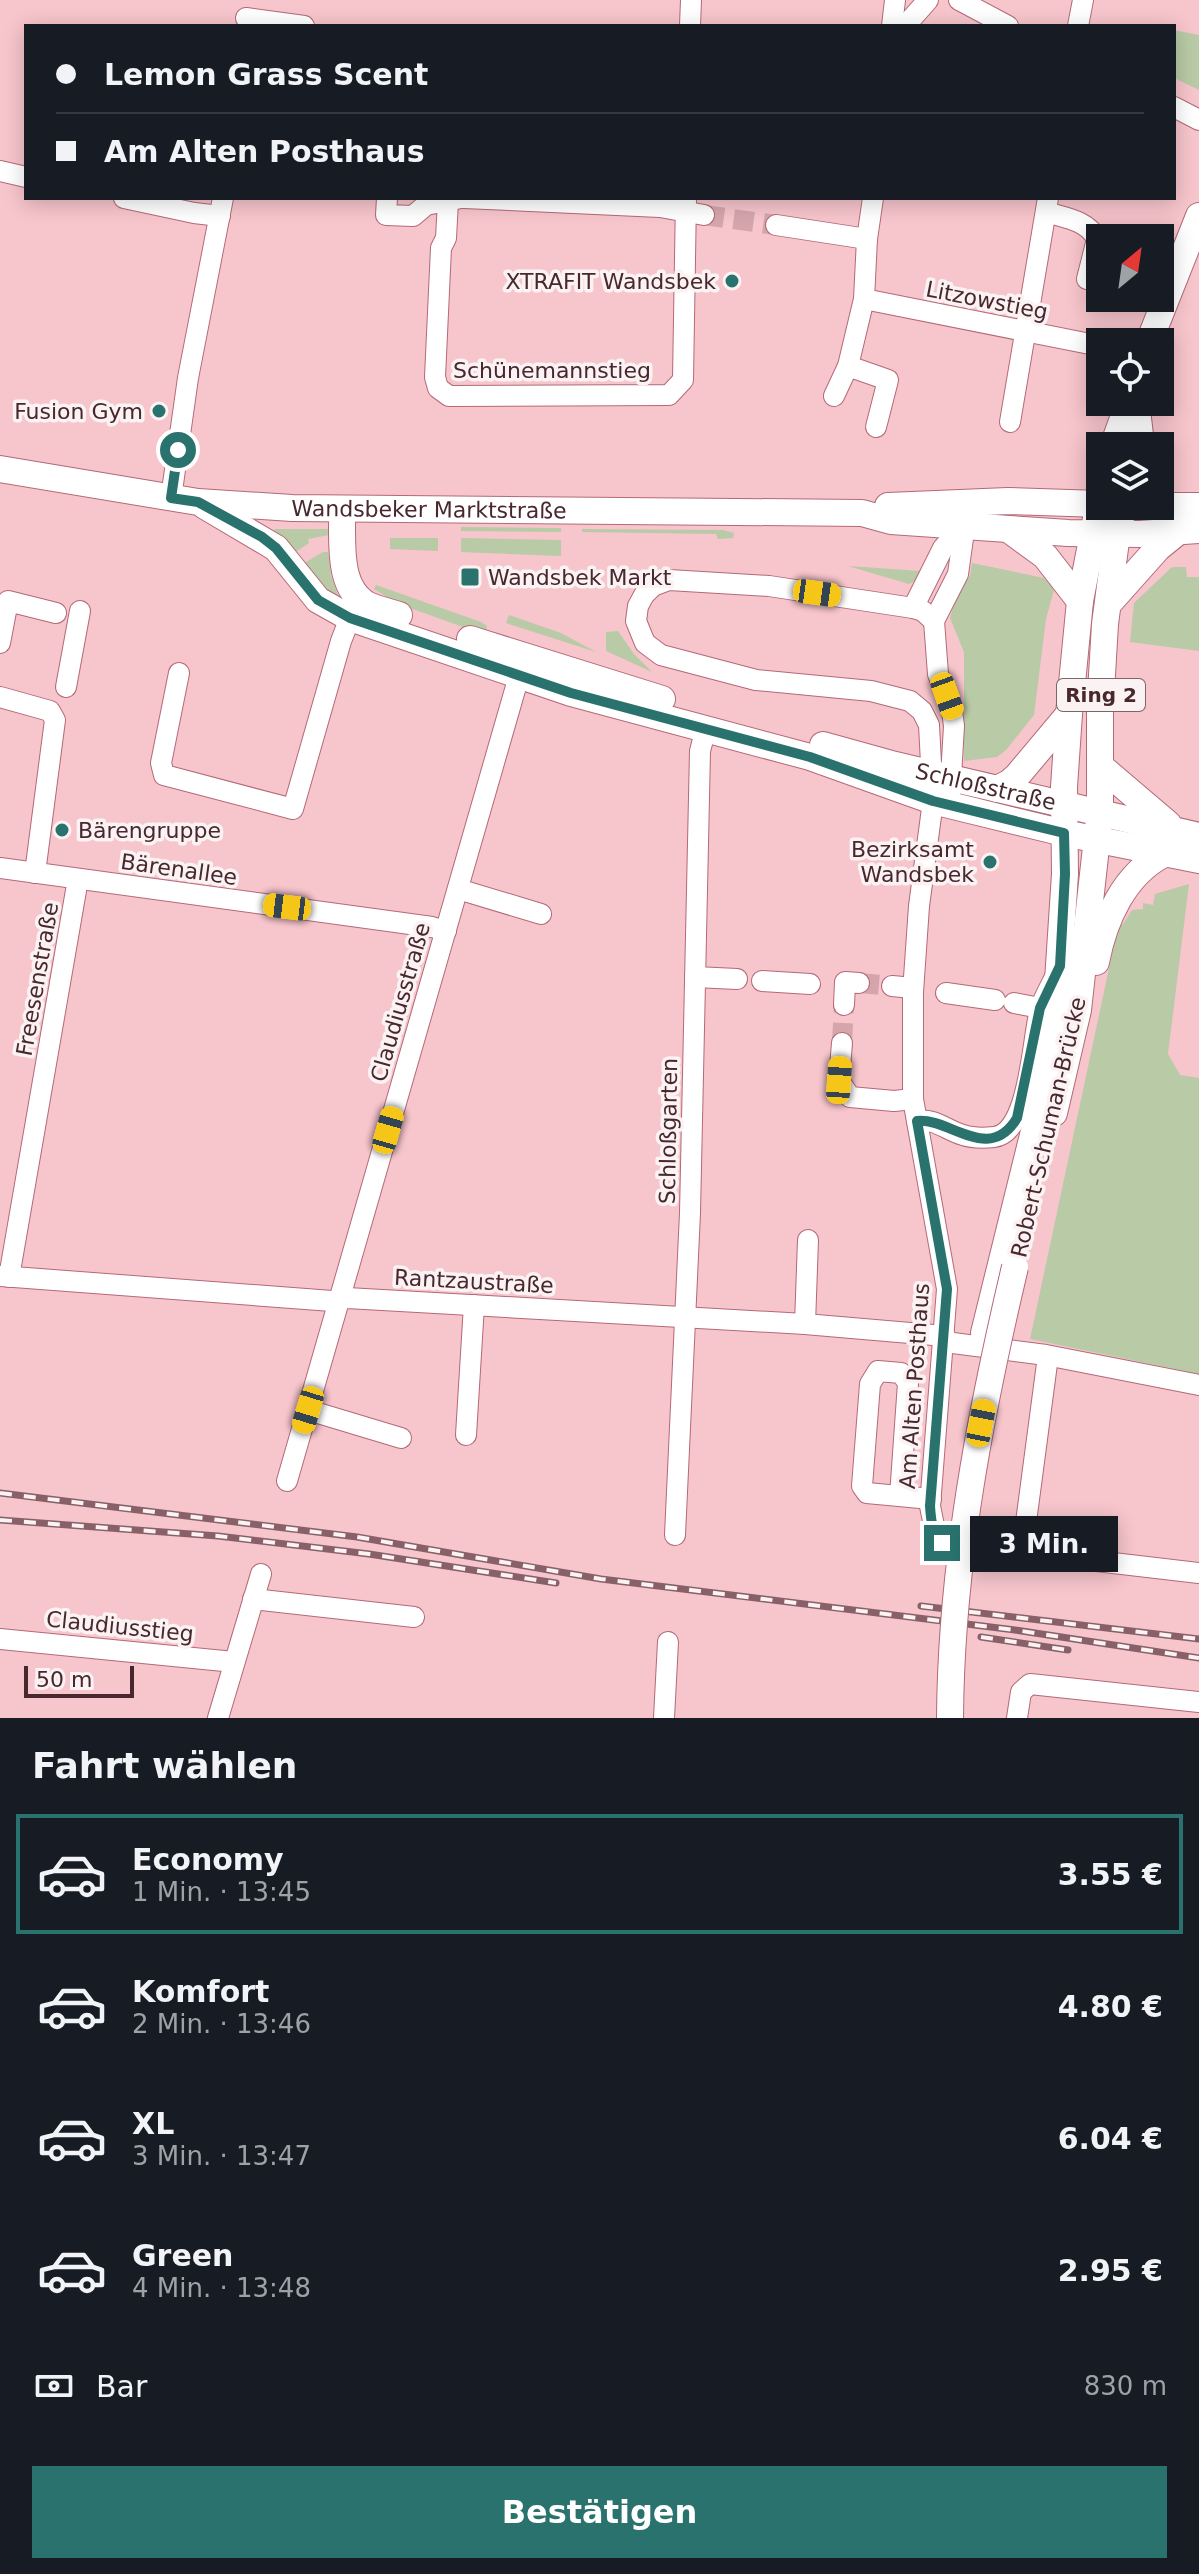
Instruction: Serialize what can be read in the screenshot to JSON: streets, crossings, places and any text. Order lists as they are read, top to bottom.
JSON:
{
  "streets": {
    "main road": [
      "Wandsbeker Marktstraße",
      "Ring 2",
      "Schloßstraße",
      "Robert-Schuman-Brücke"
    ],
    "street": [
      "Litzowstieg",
      "Schünemannstieg",
      "Bärenallee",
      "Freesenstraße",
      "Claudiusstraße",
      "Schloßgarten",
      "Rantzaustraße",
      "Am Alten Posthaus",
      "Claudiusstieg"
    ]
  },
  "crossings": [
    ["Wandsbeker Marktstraße", "Ring 2"],
    ["Wandsbeker Marktstraße", "Schloßstraße"],
    ["Wandsbeker Marktstraße", "Robert-Schuman-Brücke"],
    ["Ring 2", "Robert-Schuman-Brücke"],
    ["Schloßstraße", "Claudiusstraße"],
    ["Schloßstraße", "Robert-Schuman-Brücke"],
    ["Schloßstraße", "Schloßgarten"],
    ["Schloßstraße", "Am Alten Posthaus"],
    ["Bärenallee", "Freesenstraße"],
    ["Bärenallee", "Claudiusstraße"],
    ["Freesenstraße", "Rantzaustraße"],
    ["Claudiusstraße", "Rantzaustraße"],
    ["Schloßgarten", "Rantzaustraße"],
    ["Rantzaustraße", "Am Alten Posthaus"]
  ],
  "places": {
    "other": [
      "XTRAFIT Wandsbek",
      "Fusion Gym",
      "Bärengruppe",
      "Bezirksamt Wandsbek"
    ],
    "transit": ["Wandsbek Markt"]
  },
  "scale_bar": "50 m",
  "north": "top right",
  "page": {
    "banner": ["Lemon Grass Scent", "Am Alten Posthaus"],
    "bubble": "3 Min.",
    "scale": "50 m",
    "heading": "Fahrt wählen",
    "list": [
      {
        "name": "Economy",
        "note": "1 Min. · 13:45",
        "value": "3.55 €"
      },
      {
        "name": "Komfort",
        "note": "2 Min. · 13:46",
        "value": "4.80 €"
      },
      {
        "name": "XL",
        "note": "3 Min. · 13:47",
        "value": "6.04 €"
      },
      {
        "name": "Green",
        "note": "4 Min. · 13:48",
        "value": "2.95 €"
      }
    ],
    "pay": ["Bar", "830 m"],
    "buttons": "Bestätigen"
  }
}
